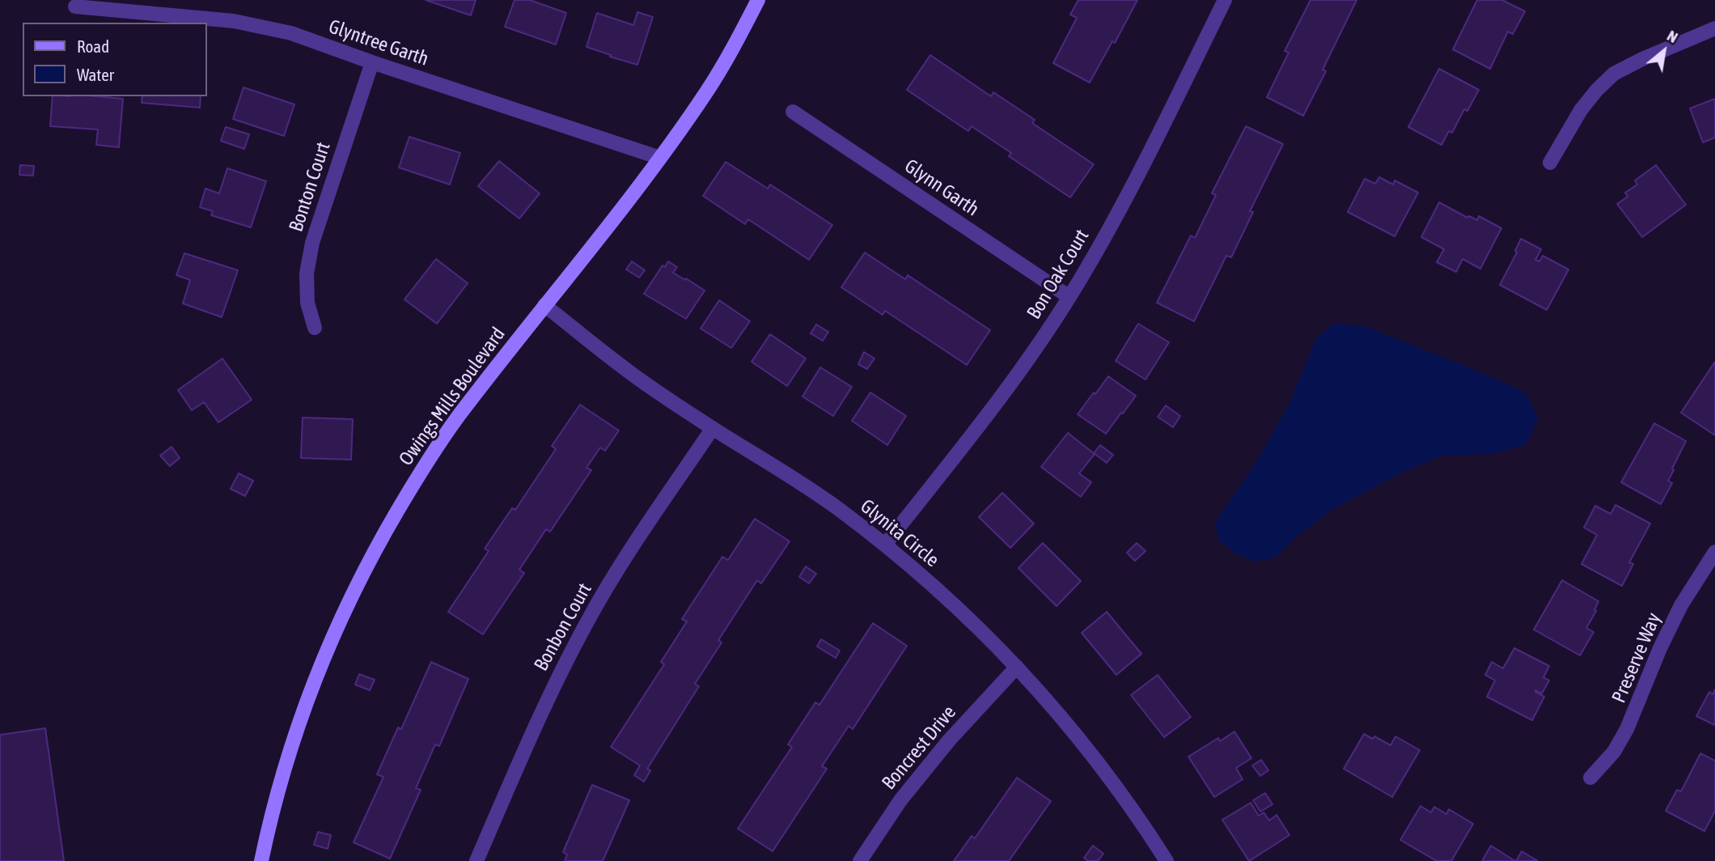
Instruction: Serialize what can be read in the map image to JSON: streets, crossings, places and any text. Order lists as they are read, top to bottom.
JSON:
{
  "streets": {
    "main road": ["Owings Mills Boulevard"],
    "street": [
      "Glyntree Garth",
      "Bonton Court",
      "Glynn Garth",
      "Bon Oak Court",
      "Glynita Circle",
      "Bonbon Court",
      "Preserve Way",
      "Boncrest Drive"
    ]
  },
  "crossings": [
    ["Glyntree Garth", "Bonton Court"],
    ["Glyntree Garth", "Owings Mills Boulevard"],
    ["Glynn Garth", "Bon Oak Court"],
    ["Bon Oak Court", "Glynita Circle"],
    ["Owings Mills Boulevard", "Glynita Circle"],
    ["Glynita Circle", "Bonbon Court"],
    ["Glynita Circle", "Boncrest Drive"]
  ],
  "legend": ["Road", "Water"],
  "north": "top right"
}
